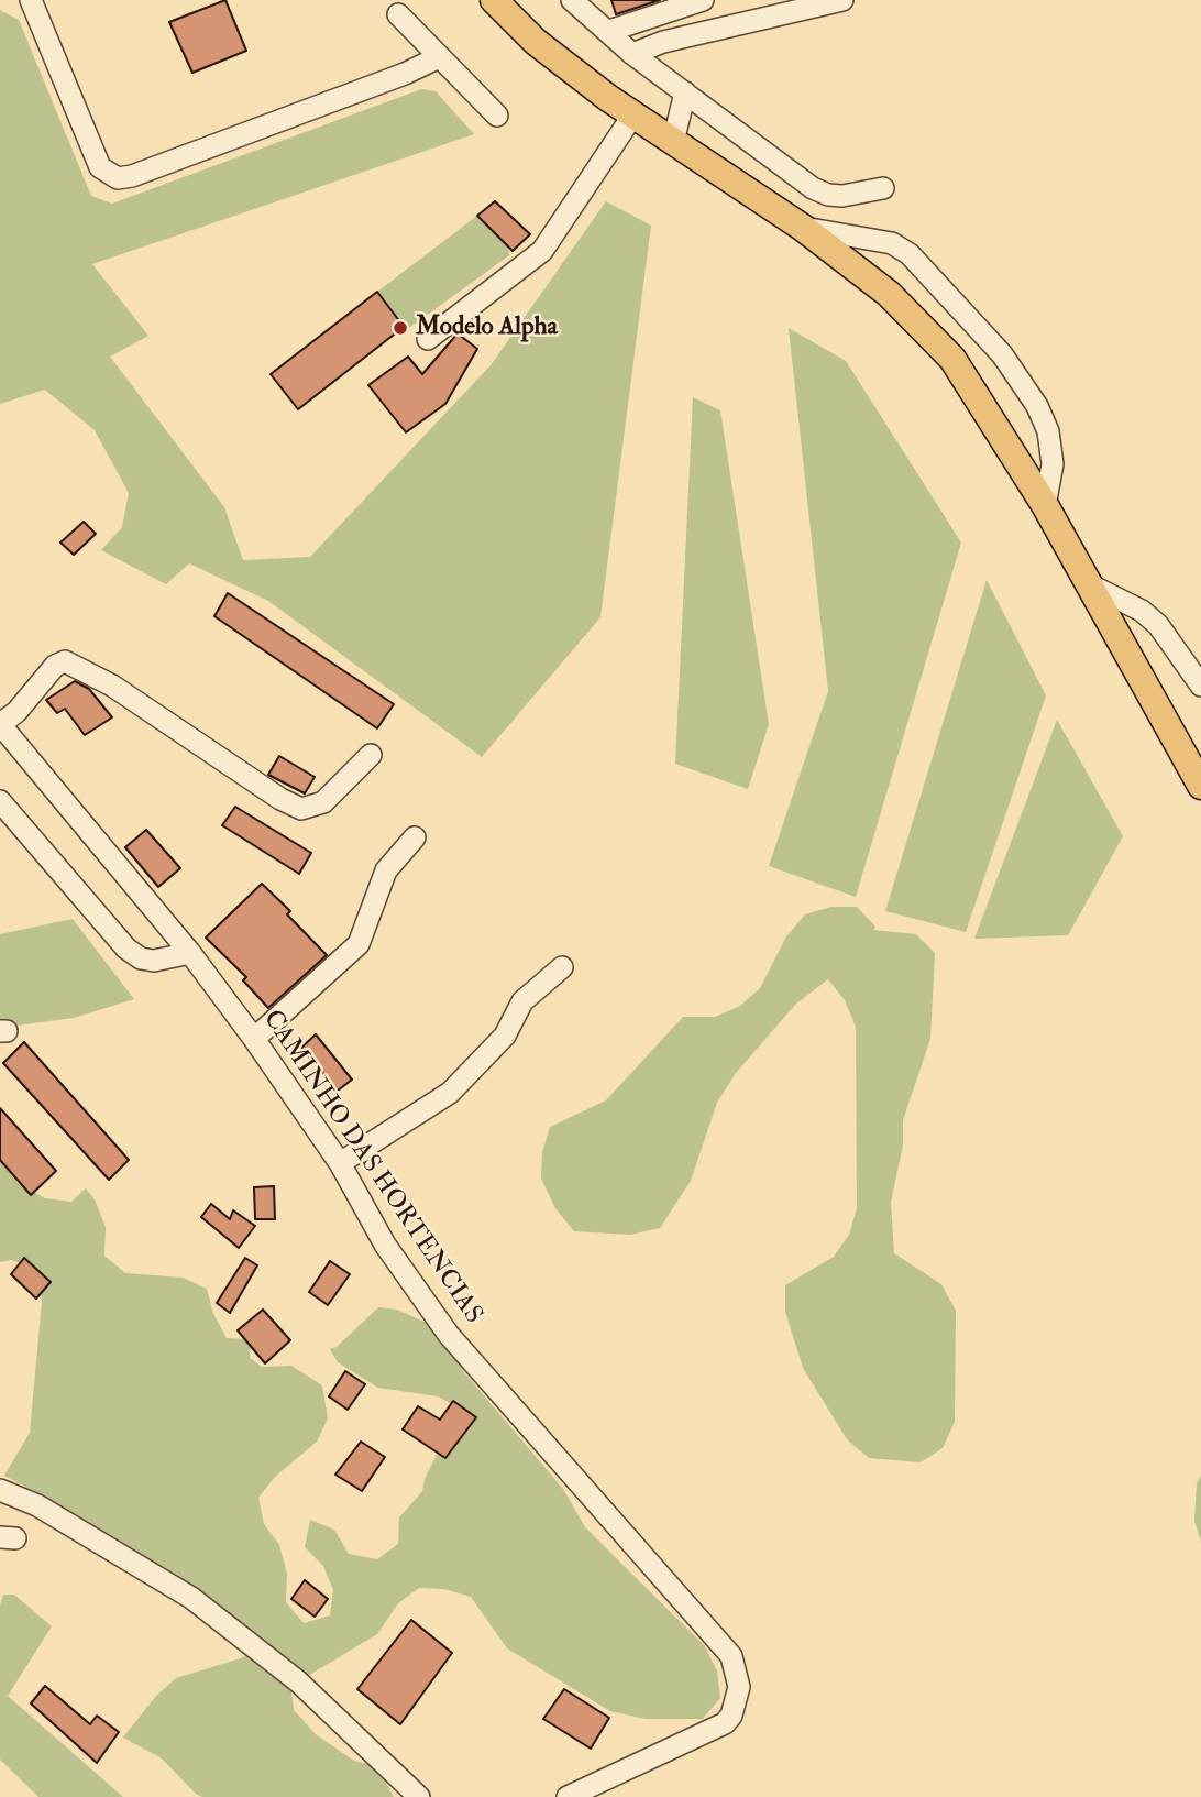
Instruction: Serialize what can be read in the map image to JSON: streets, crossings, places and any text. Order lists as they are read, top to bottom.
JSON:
{
  "streets": {
    "street": ["CAMINHO DAS HORTENCIAS"]
  },
  "places": ["Modelo Alpha"]
}
